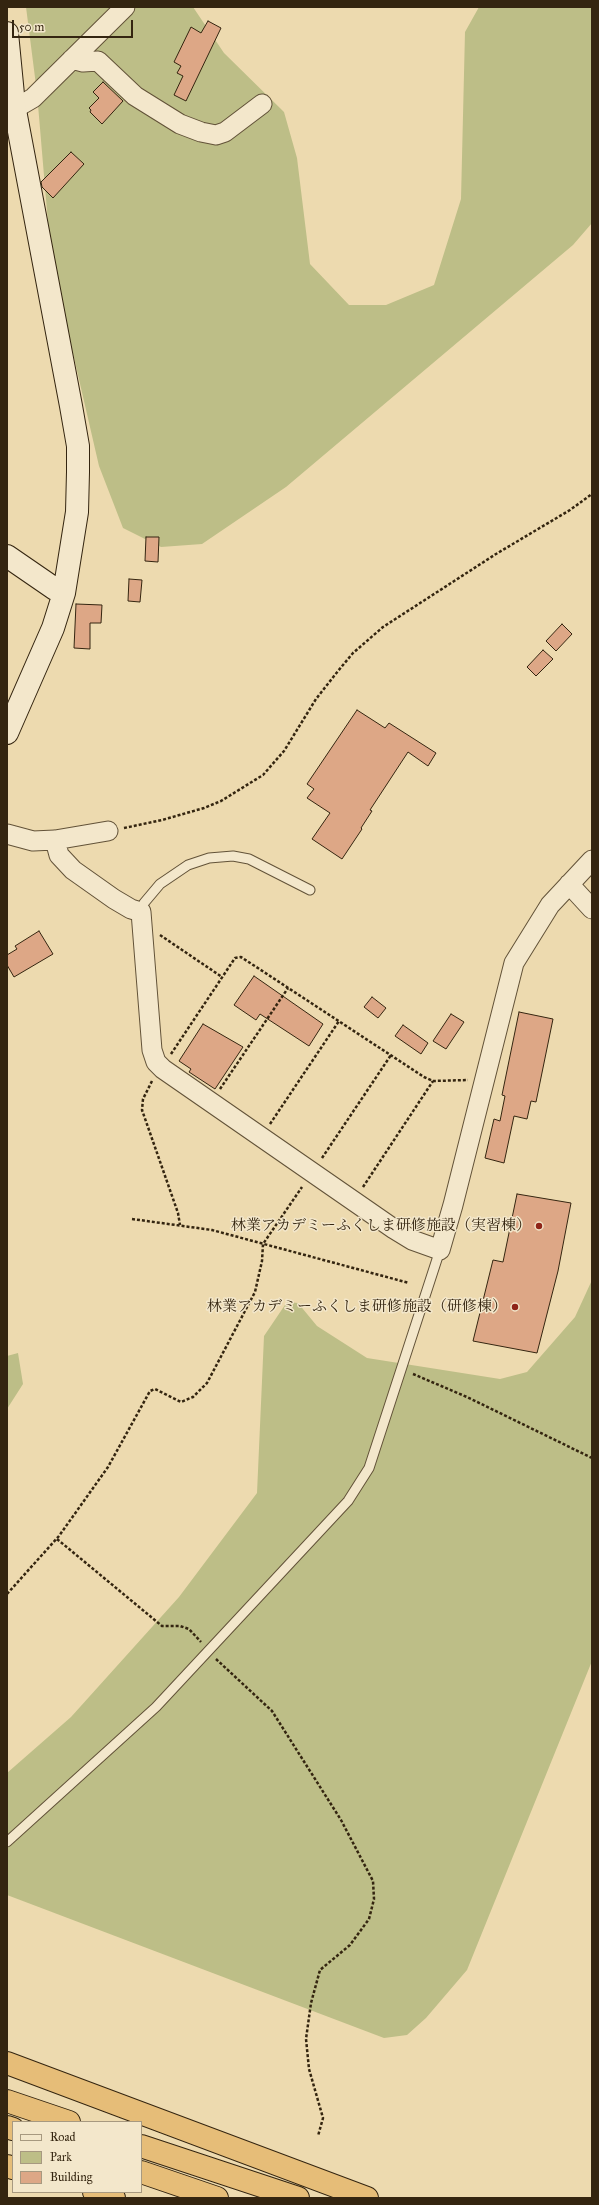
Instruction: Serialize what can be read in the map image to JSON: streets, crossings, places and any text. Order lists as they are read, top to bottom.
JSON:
{
  "places": ["林業アカデミーふくしま研修施設（実習棟）", "林業アカデミーふくしま研修施設（研修棟）"],
  "legend": ["Road", "Park", "Building"],
  "scale_bar": "50 m"
}
